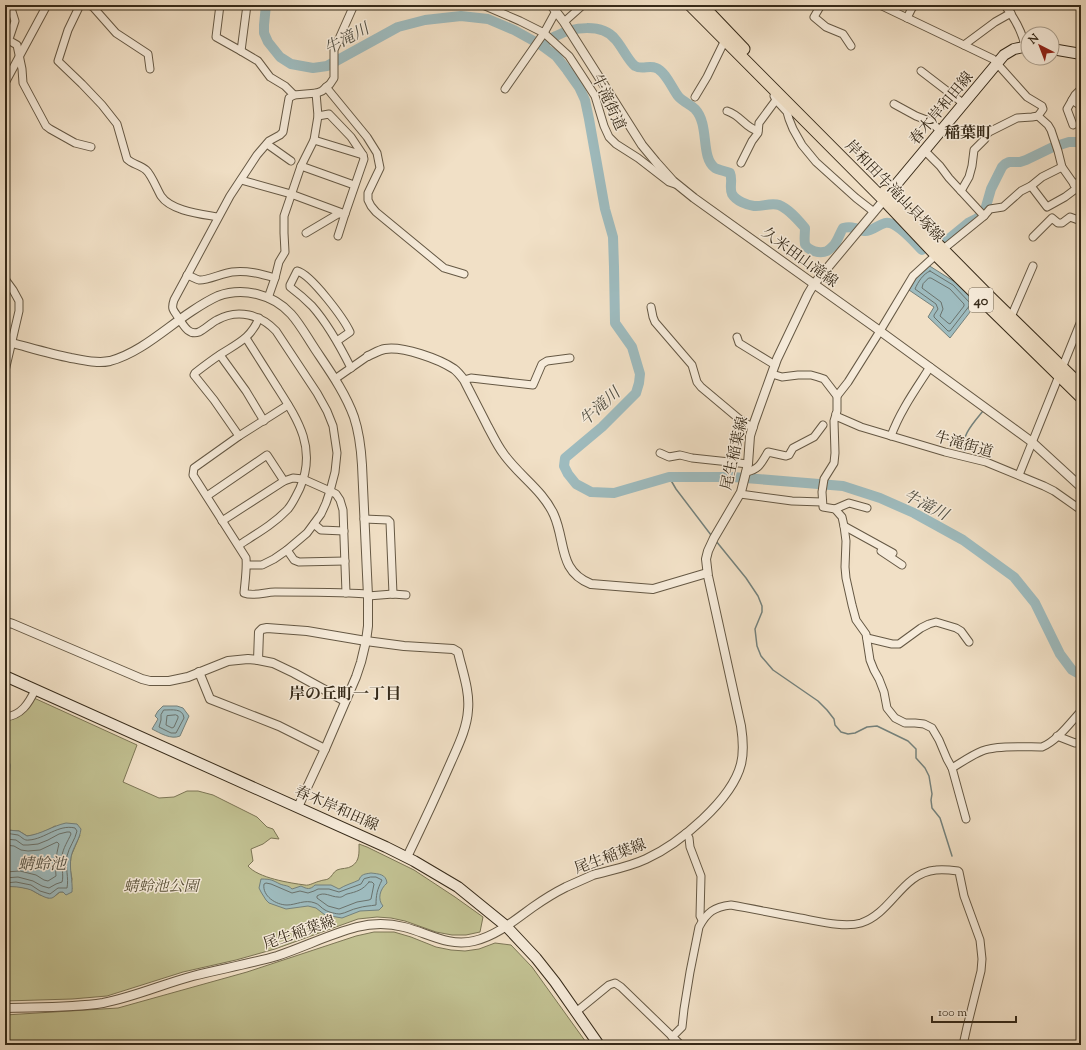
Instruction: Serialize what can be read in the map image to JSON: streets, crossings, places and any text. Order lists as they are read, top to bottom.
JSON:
{
  "streets": {
    "main road": ["春木岸和田線", "岸和田牛滝山貝塚線", "40"],
    "street": ["牛滝街道", "久米田山滝線", "尾生稲葉線"]
  },
  "crossings": [
    ["牛滝街道", "久米田山滝線"],
    ["春木岸和田線", "岸和田牛滝山貝塚線"],
    ["春木岸和田線", "尾生稲葉線"],
    ["岸和田牛滝山貝塚線", "尾生稲葉線"],
    ["久米田山滝線", "尾生稲葉線"]
  ],
  "districts": ["稲葉町", "岸の丘町一丁目"],
  "water": ["牛滝川", "蜻蛉池"],
  "parks": ["蜻蛉池公園"],
  "scale_bar": "100 m",
  "north": "top left"
}
